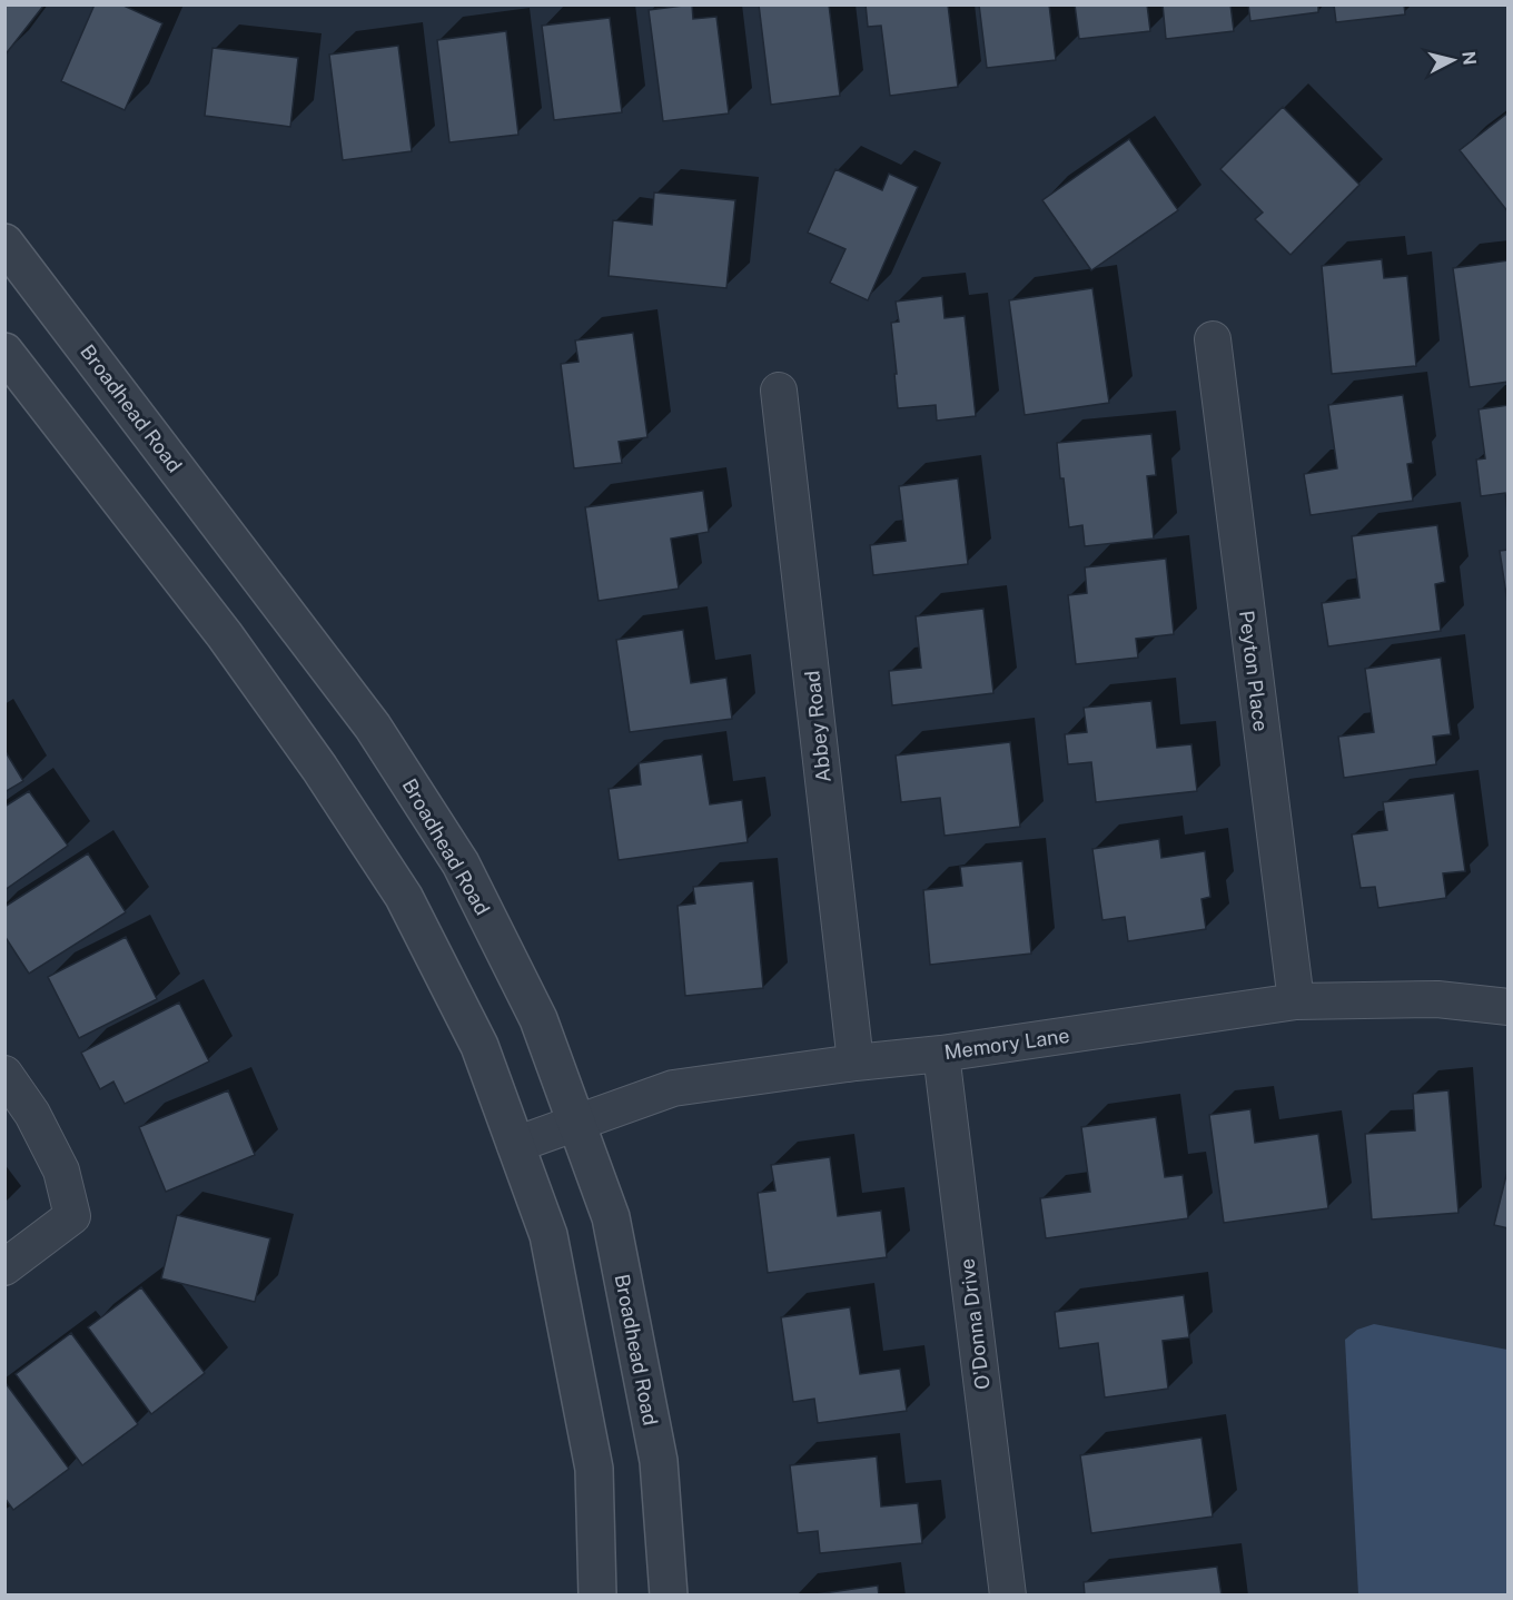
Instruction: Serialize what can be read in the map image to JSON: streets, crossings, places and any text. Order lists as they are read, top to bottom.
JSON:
{
  "streets": {
    "street": [
      "Broadhead Road",
      "Peyton Place",
      "Abbey Road",
      "Memory Lane",
      "O'Donna Drive"
    ]
  },
  "crossings": [
    ["Broadhead Road", "Memory Lane"],
    ["Peyton Place", "Memory Lane"],
    ["Abbey Road", "Memory Lane"],
    ["Memory Lane", "O'Donna Drive"]
  ],
  "north": "right"
}
